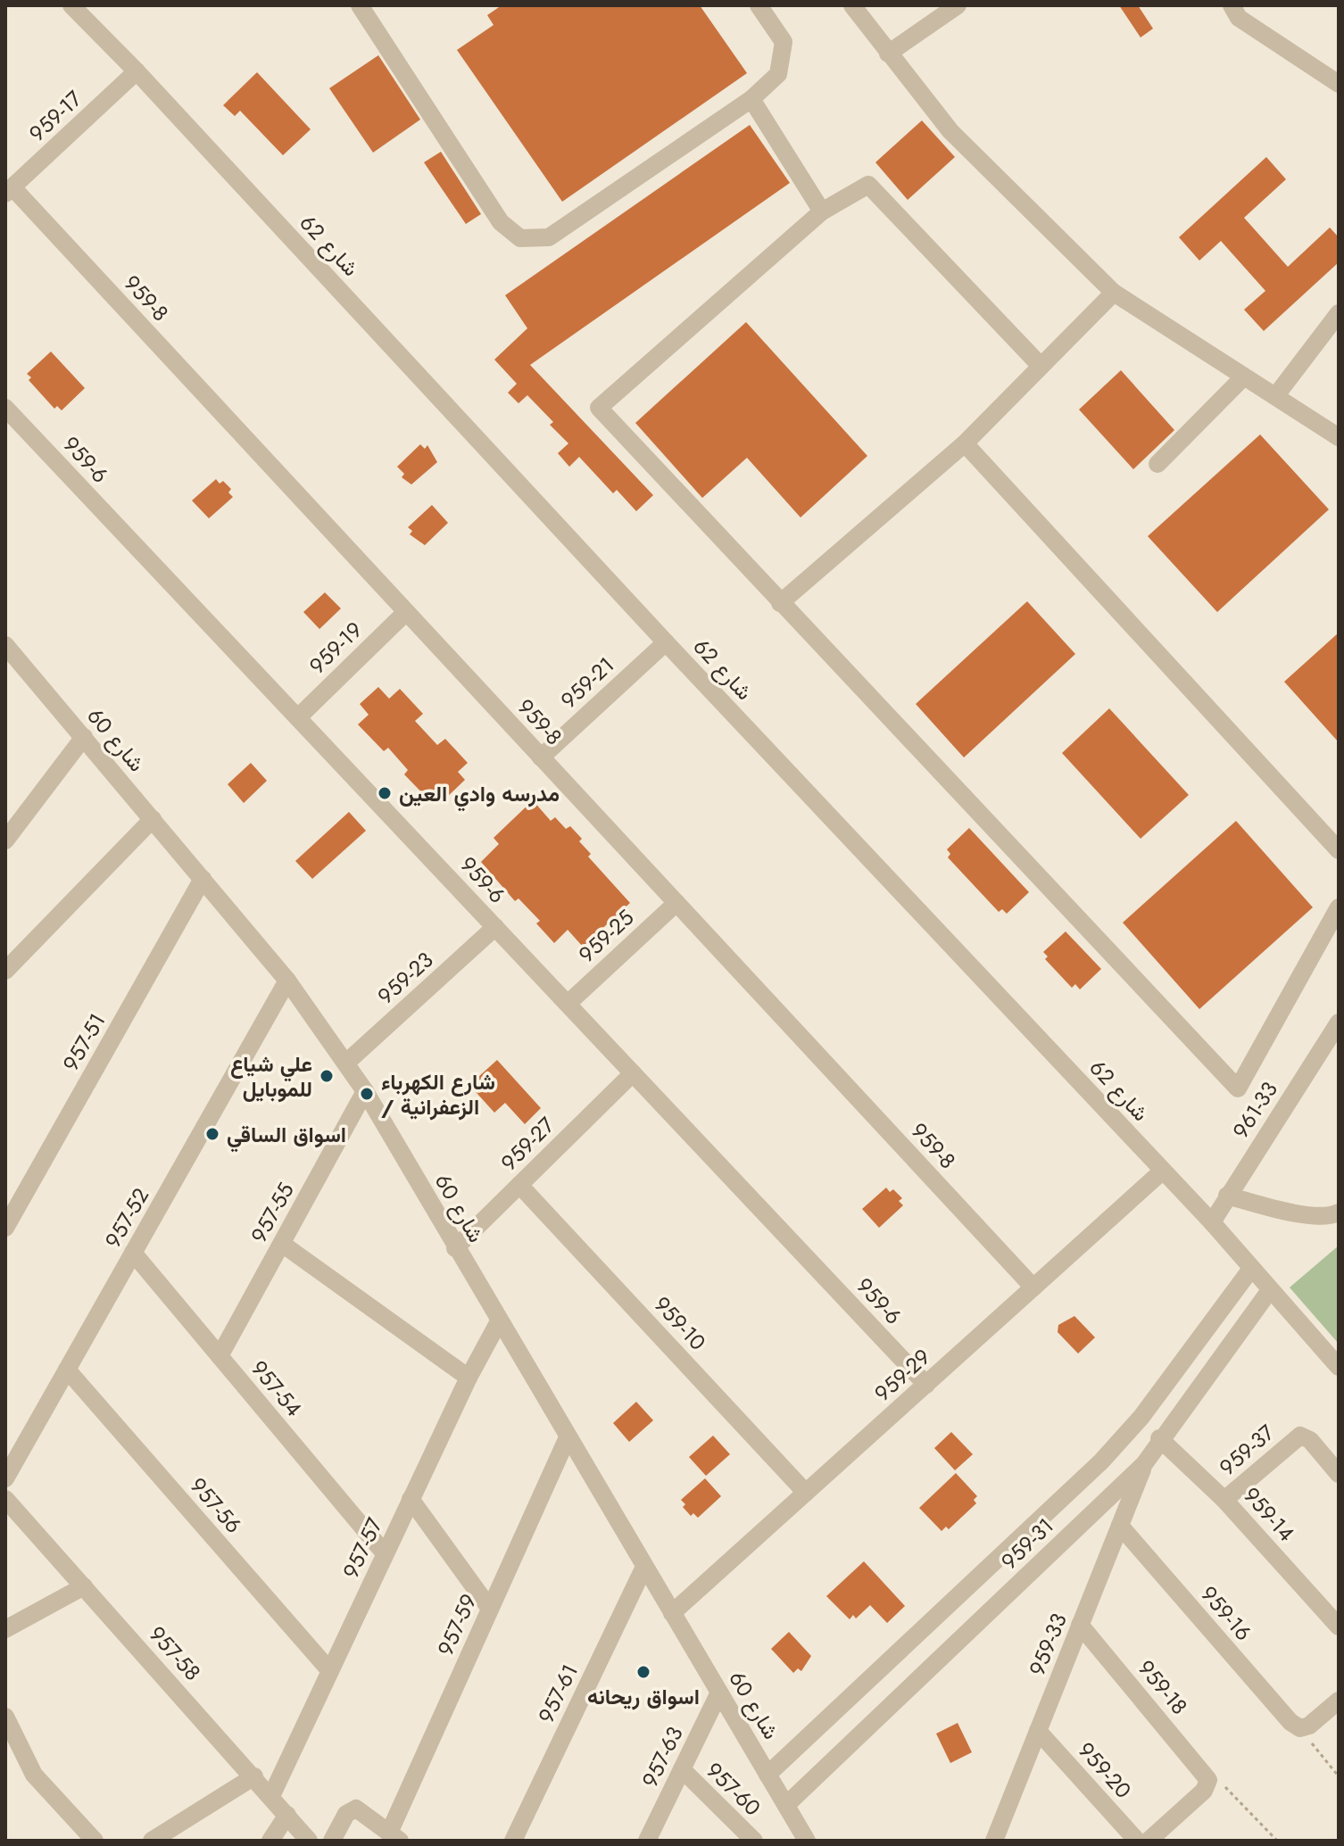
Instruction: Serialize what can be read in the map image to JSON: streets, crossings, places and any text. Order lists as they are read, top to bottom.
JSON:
{
  "streets": {
    "street": [
      "959-17",
      "شارع 62",
      "959-8",
      "959-6",
      "959-19",
      "959-21",
      "شارع 60",
      "959-25",
      "959-23",
      "957-51",
      "961-33",
      "959-27",
      "957-55",
      "957-52",
      "959-10",
      "959-29",
      "957-54",
      "959-37",
      "957-56",
      "959-14",
      "959-31",
      "957-57",
      "959-16",
      "957-59",
      "959-33",
      "957-58",
      "959-18",
      "957-61",
      "957-63",
      "959-20",
      "957-60"
    ]
  },
  "crossings": [
    ["959-17", "شارع 62"],
    ["959-17", "959-8"],
    ["شارع 62", "959-21"],
    ["شارع 62", "961-33"],
    ["شارع 62", "959-29"],
    ["شارع 62", "959-31"],
    ["959-8", "959-19"],
    ["959-8", "959-21"],
    ["959-8", "959-25"],
    ["959-8", "959-29"],
    ["959-6", "959-19"],
    ["959-6", "959-25"],
    ["959-6", "959-23"],
    ["959-6", "959-27"],
    ["959-6", "959-29"],
    ["شارع 60", "959-23"],
    ["شارع 60", "957-51"],
    ["شارع 60", "959-27"],
    ["شارع 60", "957-55"],
    ["شارع 60", "957-52"],
    ["شارع 60", "959-29"],
    ["شارع 60", "959-31"],
    ["شارع 60", "957-57"],
    ["شارع 60", "957-59"],
    ["شارع 60", "957-61"],
    ["شارع 60", "957-63"],
    ["959-27", "959-10"],
    ["957-55", "957-54"],
    ["957-52", "957-54"],
    ["957-52", "957-56"],
    ["959-10", "959-29"],
    ["957-54", "957-57"],
    ["959-37", "959-14"],
    ["957-56", "957-57"],
    ["959-14", "959-31"],
    ["959-31", "959-33"],
    ["957-57", "957-58"],
    ["959-16", "959-33"],
    ["959-33", "959-18"],
    ["959-33", "959-20"],
    ["957-63", "957-60"]
  ],
  "places": [
    "مدرسه وادي العين",
    "علي شياع للموبايل",
    "شارع الكهرباء / الزعفرانية",
    "اسواق الساقي",
    "اسواق ريحانه"
  ]
}
